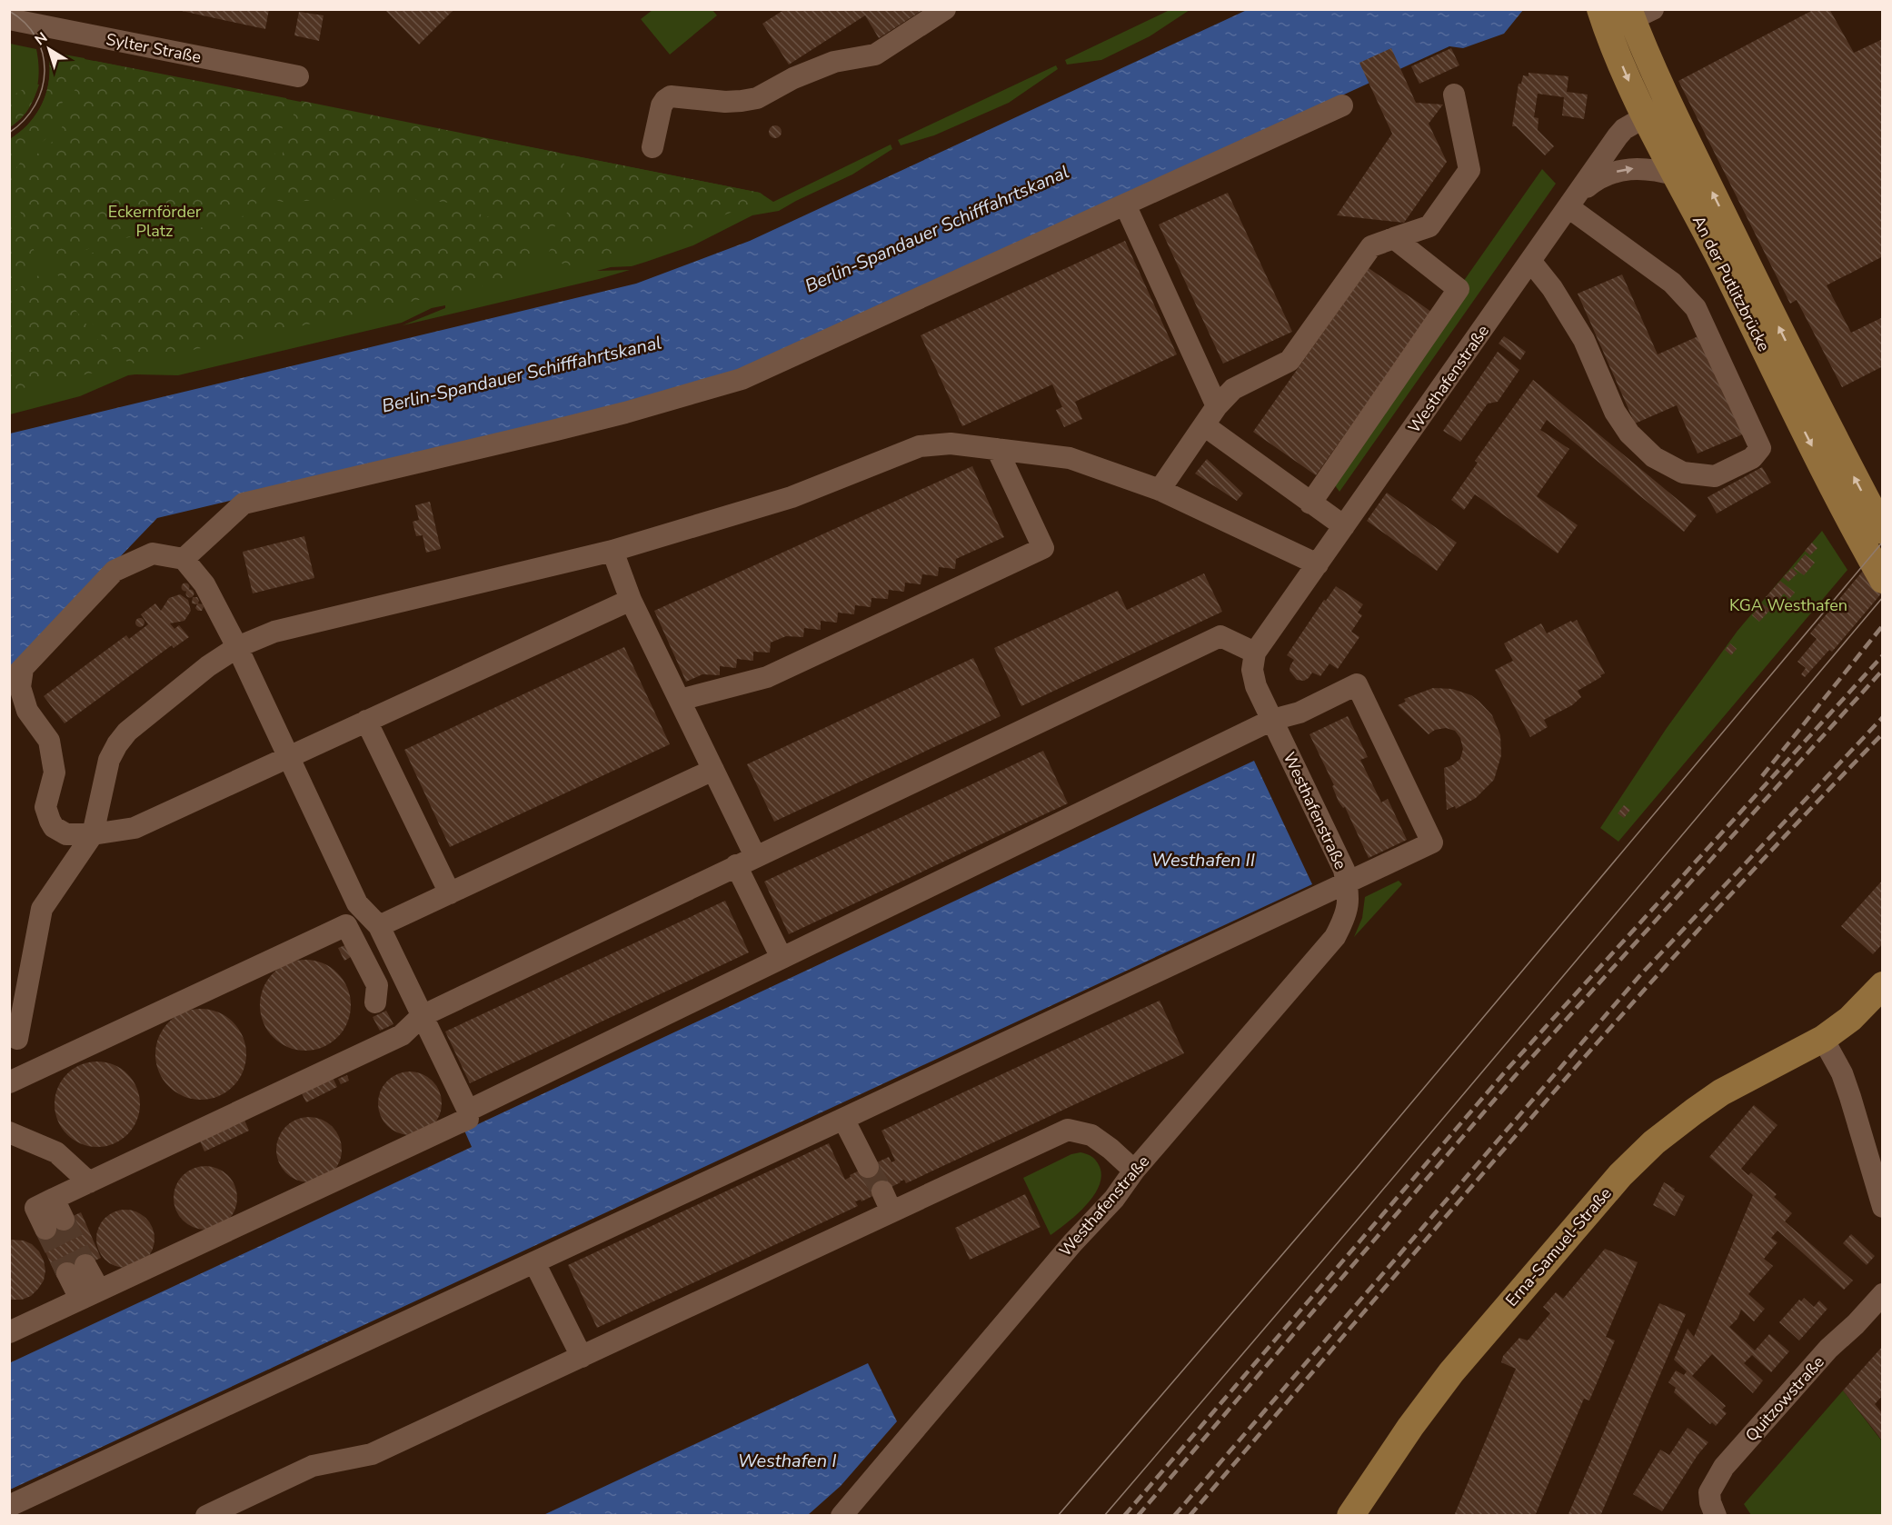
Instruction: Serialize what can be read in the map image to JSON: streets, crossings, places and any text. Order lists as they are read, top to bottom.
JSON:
{
  "streets": {
    "main road": ["An der Putlitzbrücke", "Erna-Samuel-Straße"],
    "street": ["Sylter Straße", "Westhafenstraße", "Quitzowstraße"]
  },
  "crossings": [
    ["An der Putlitzbrücke", "Westhafenstraße"]
  ],
  "water": ["Berlin-Spandauer Schifffahrtskanal", "Westhafen II", "Westhafen I"],
  "parks": ["Eckernförder Platz", "KGA Westhafen"],
  "north": "top left"
}
